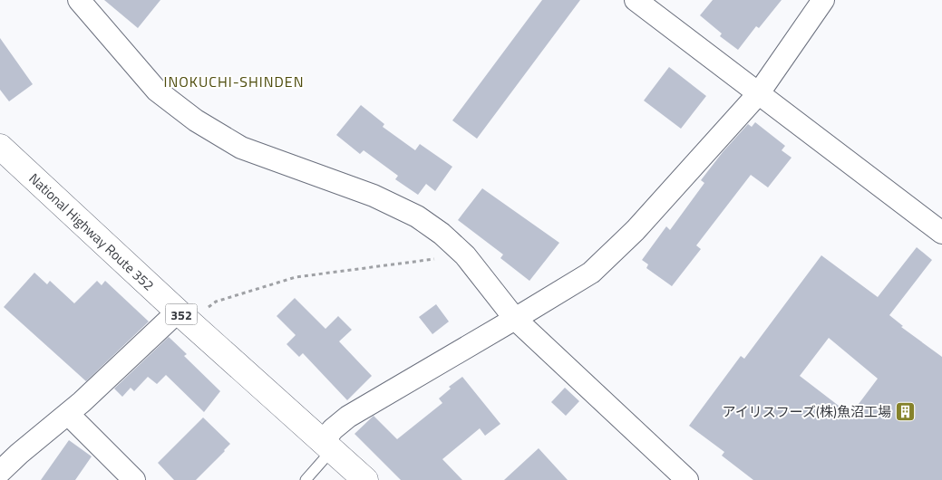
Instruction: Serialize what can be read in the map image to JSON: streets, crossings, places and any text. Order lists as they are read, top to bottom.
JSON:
{
  "streets": {
    "highway": ["National Highway Route 352", "352"]
  },
  "districts": ["INOKUCHI-SHINDEN"],
  "places": {
    "building": ["アイリスフーズ(株)魚沼工場"]
  }
}
